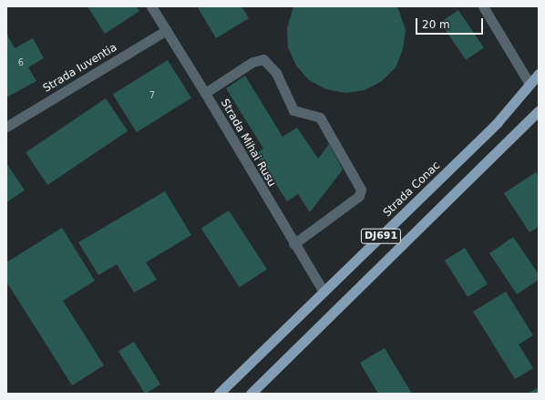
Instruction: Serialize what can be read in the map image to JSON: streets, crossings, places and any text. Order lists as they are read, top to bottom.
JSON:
{
  "streets": {
    "main road": ["Strada Conac", "DJ691"],
    "street": ["Strada Iuventia", "Strada Mihai Rusu"]
  },
  "crossings": [
    ["Strada Iuventia", "Strada Mihai Rusu"],
    ["Strada Mihai Rusu", "Strada Conac"]
  ],
  "house_numbers": ["6", "7"],
  "scale_bar": "20 m"
}
